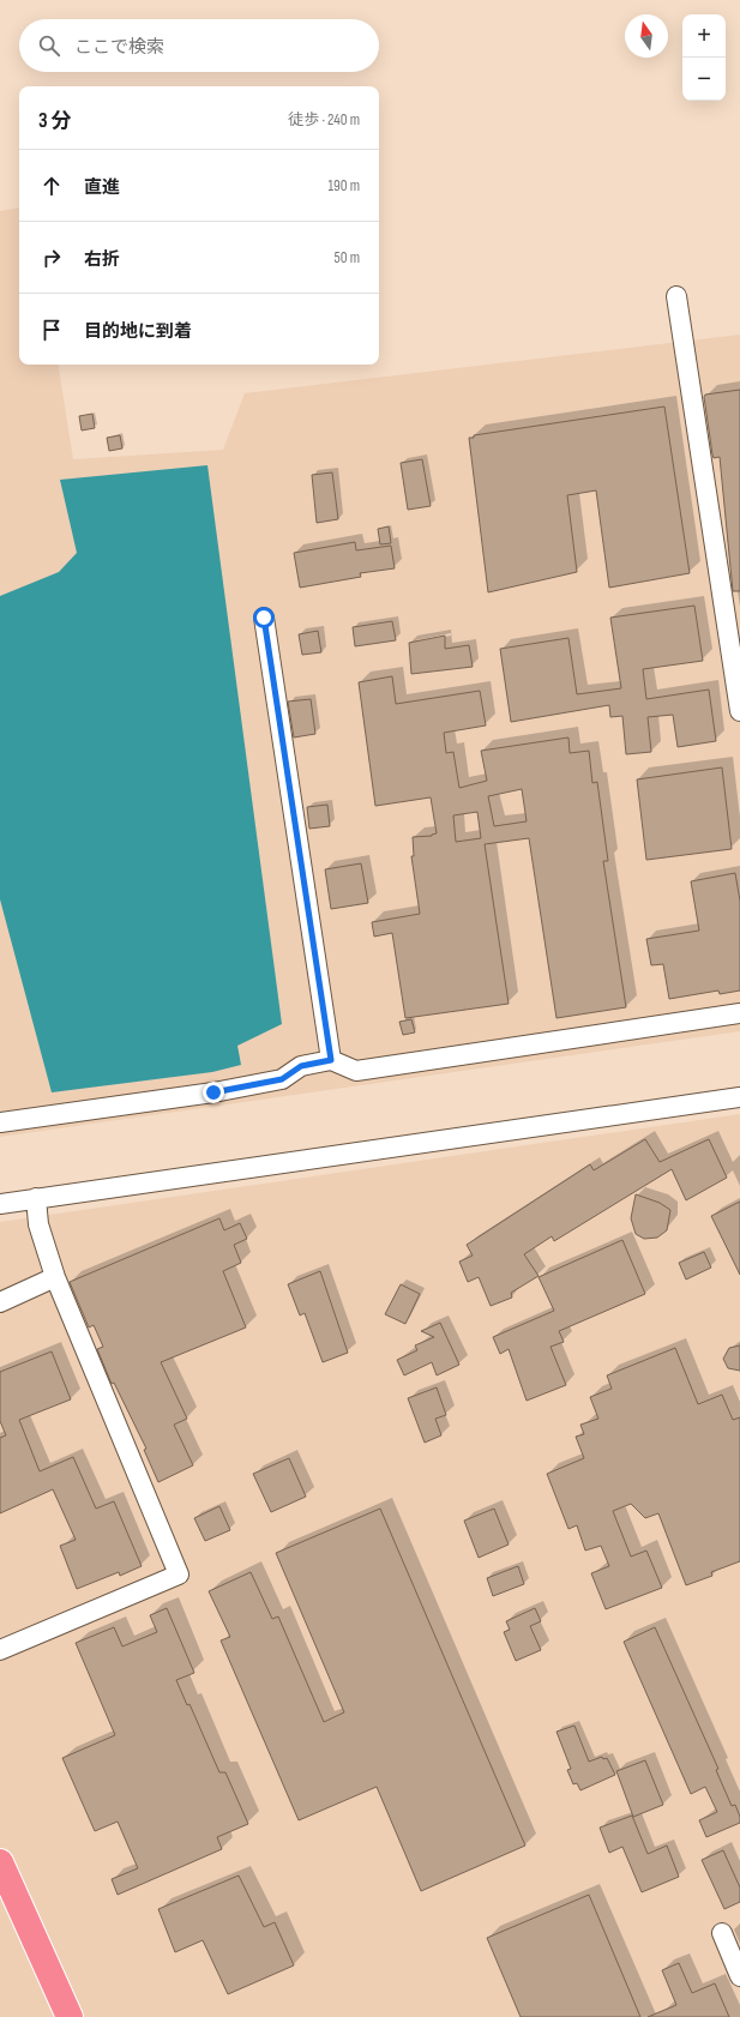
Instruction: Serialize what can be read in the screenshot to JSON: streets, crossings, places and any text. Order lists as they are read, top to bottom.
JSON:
{
  "north": "top",
  "page": {
    "map_buttons": ["+", "−"],
    "search": "ここで検索",
    "heading": ["3 分", "徒歩 · 240 m"],
    "list": [
      ["直進", "190 m"],
      ["右折", "50 m"],
      "目的地に到着"
    ]
  }
}
